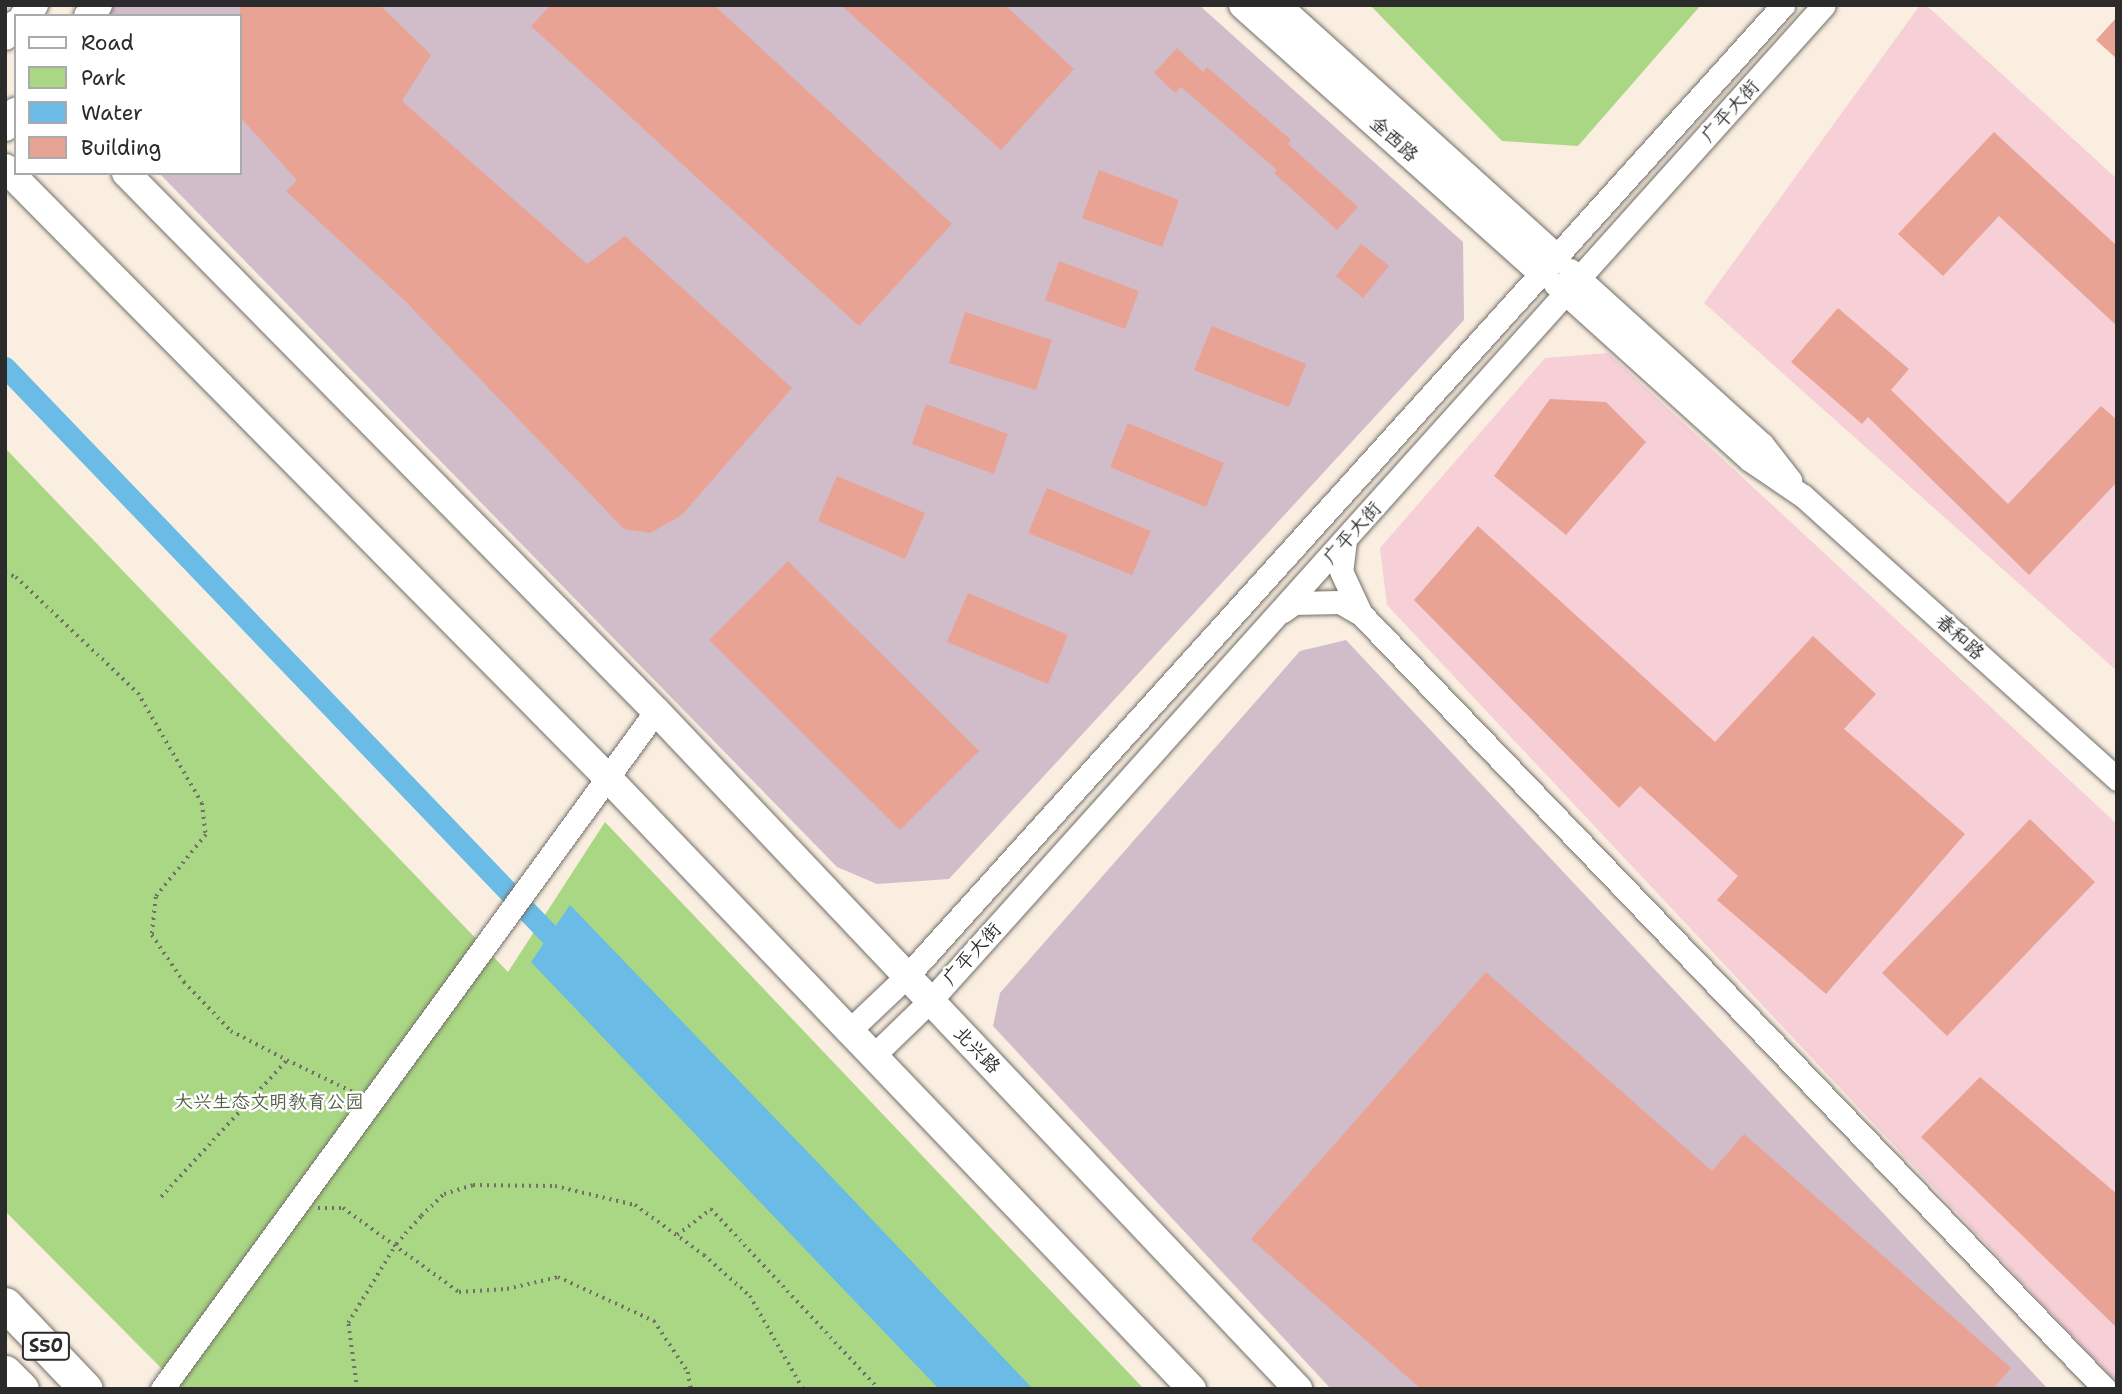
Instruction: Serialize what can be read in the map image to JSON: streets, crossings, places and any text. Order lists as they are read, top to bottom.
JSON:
{
  "streets": {
    "highway": ["S50"],
    "main road": ["金西路", "北兴路"],
    "street": ["广平大街", "春和路"]
  },
  "crossings": [
    ["广平大街", "金西路"],
    ["广平大街", "春和路"],
    ["广平大街", "北兴路"],
    ["金西路", "春和路"]
  ],
  "parks": ["大兴生态文明教育公园"],
  "legend": [
    "Road",
    "Park",
    "Water",
    "Building"
  ]
}
